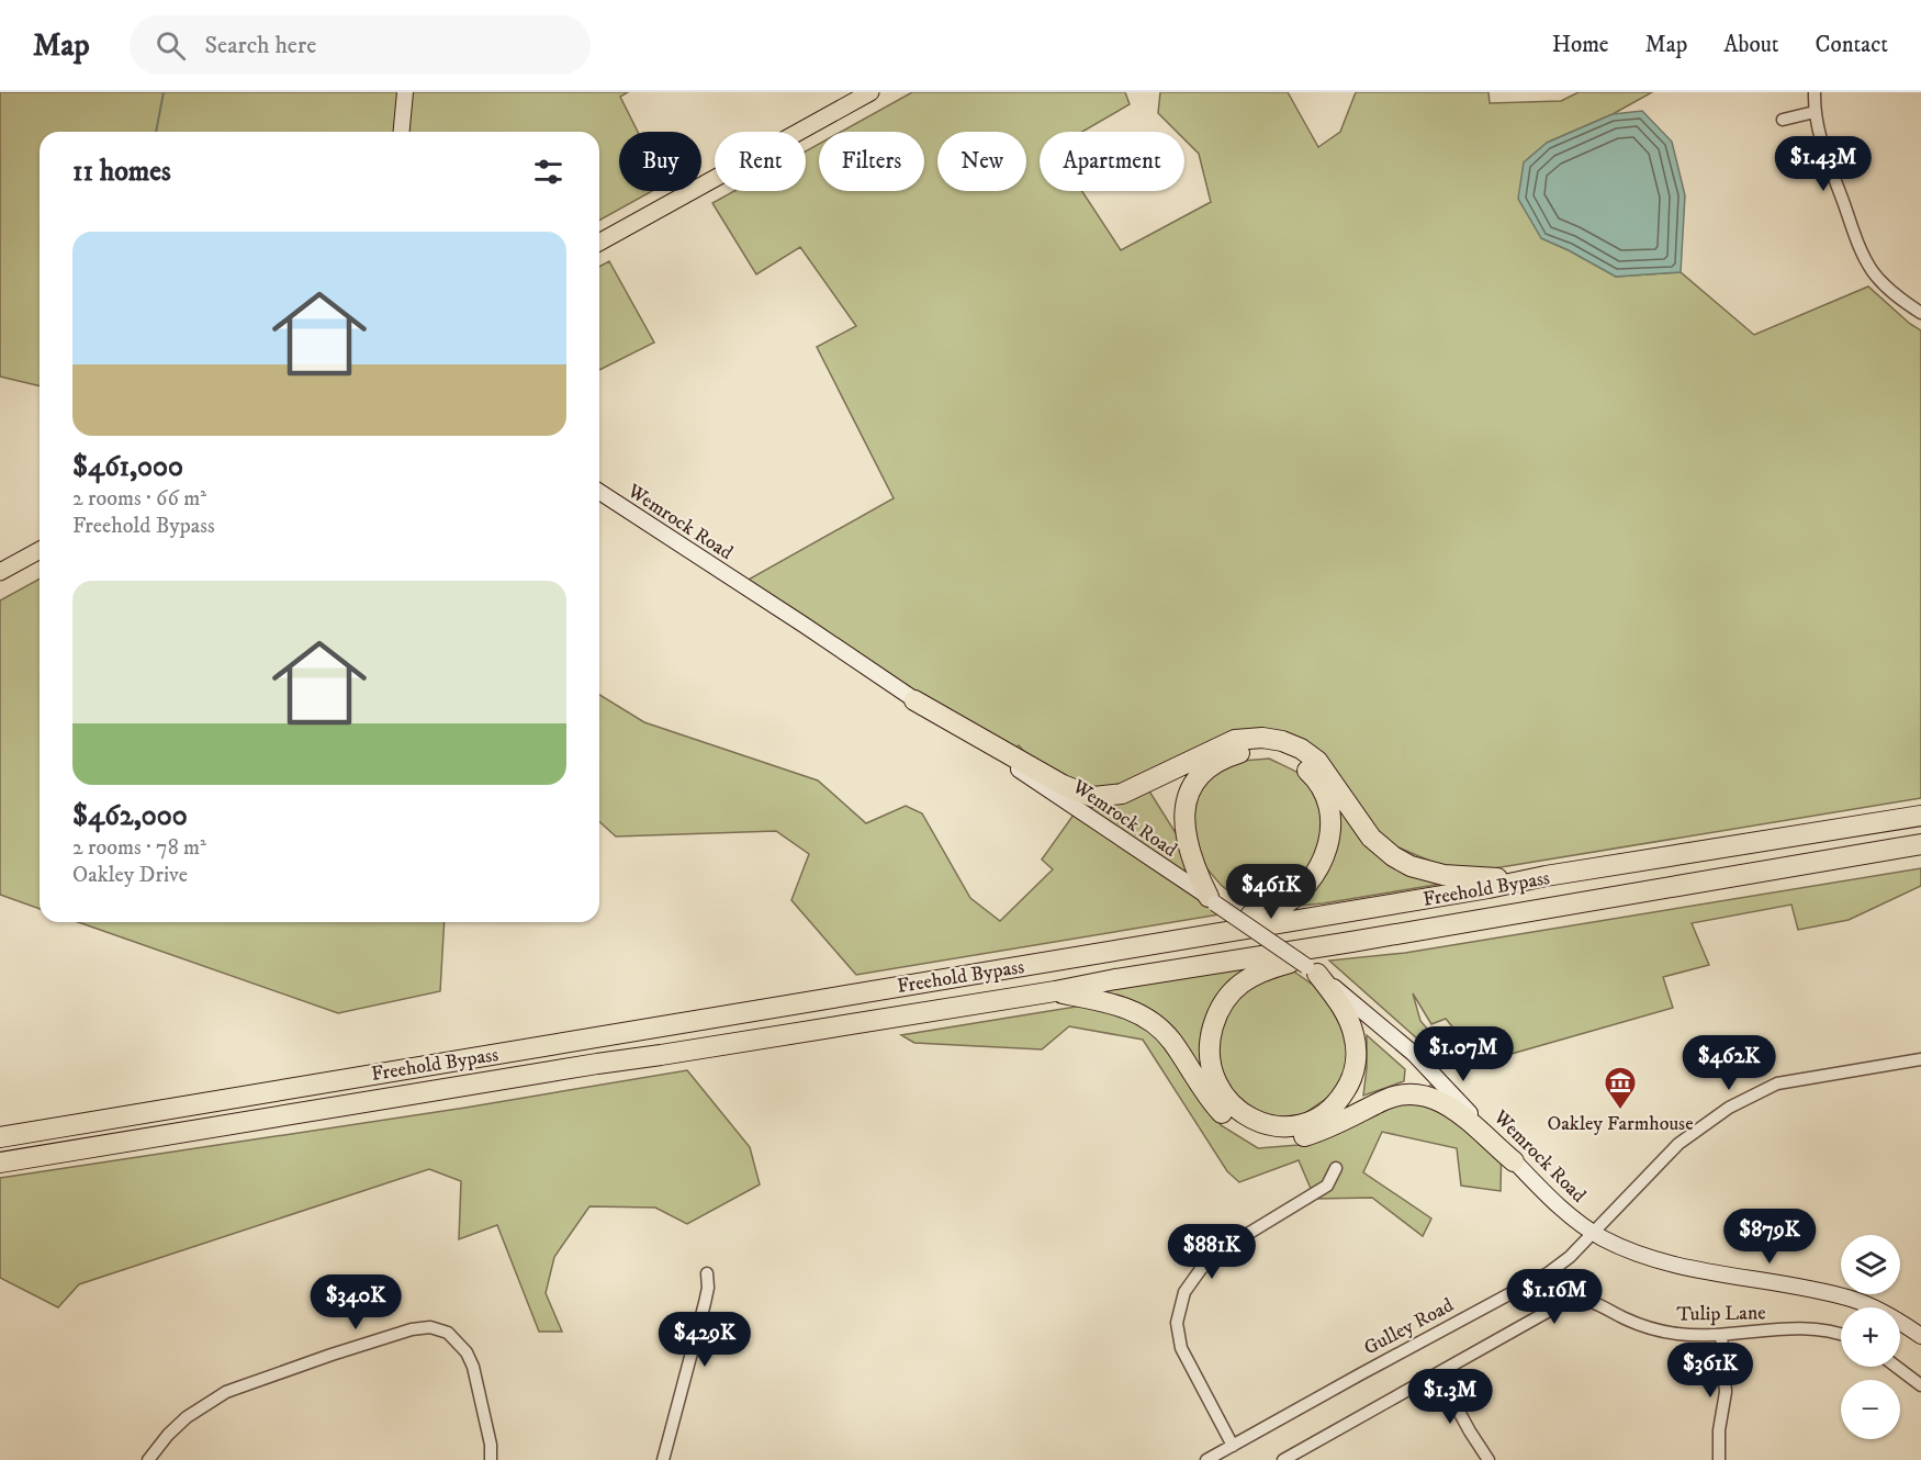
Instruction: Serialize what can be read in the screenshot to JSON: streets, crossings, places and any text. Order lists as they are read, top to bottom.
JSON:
{
  "streets": {
    "highway": ["Freehold Bypass"],
    "street": ["Wemrock Road", "Tulip Lane", "Gulley Road"]
  },
  "crossings": [
    ["Wemrock Road", "Gulley Road"]
  ],
  "places": {
    "museum": ["Oakley Farmhouse"]
  },
  "page": {
    "header": "Map",
    "search": "Search here",
    "nav": [
      "Home",
      "Map",
      "About",
      "Contact"
    ],
    "chip": [
      "Buy",
      "Rent",
      "Filters",
      "New",
      "Apartment"
    ],
    "heading": "11 homes",
    "price": [
      "$1.43M",
      "$461K",
      "$1.07M",
      "$462K",
      "$879K",
      "$881K",
      "$1.16M",
      "$340K",
      "$429K",
      "$361K",
      "$1.3M"
    ],
    "list": [
      {
        "name": "$461,000",
        "note": "2 rooms · 66 m² · Freehold Bypass"
      },
      {
        "name": "$462,000",
        "note": "2 rooms · 78 m² · Oakley Drive"
      }
    ],
    "map_buttons": ["+", "−"]
  }
}
